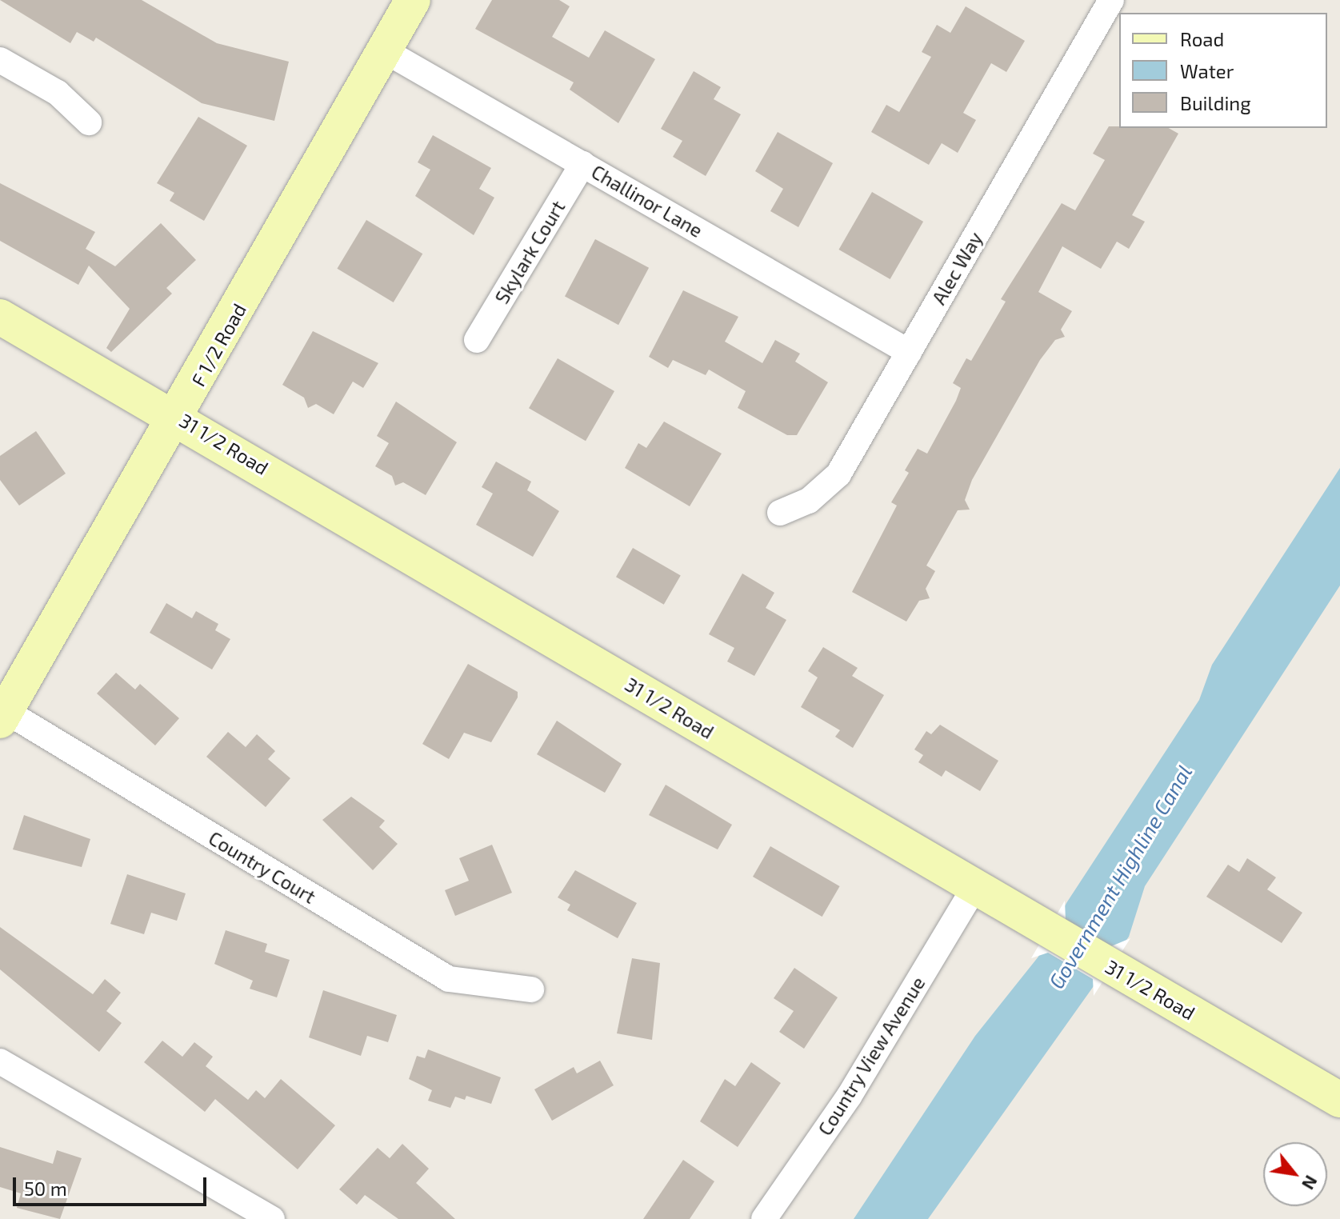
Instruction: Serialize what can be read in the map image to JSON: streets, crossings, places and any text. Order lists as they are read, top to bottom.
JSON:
{
  "streets": {
    "street": [
      "Challinor Lane",
      "Skylark Court",
      "Alec Way",
      "F 1/2 Road",
      "31 1/2 Road",
      "Country Court",
      "Country View Avenue"
    ]
  },
  "crossings": [
    ["Challinor Lane", "Skylark Court"],
    ["Challinor Lane", "Alec Way"],
    ["Challinor Lane", "F 1/2 Road"],
    ["F 1/2 Road", "31 1/2 Road"],
    ["F 1/2 Road", "Country Court"],
    ["31 1/2 Road", "Country View Avenue"]
  ],
  "water": ["Government Highline Canal"],
  "legend": ["Road", "Water", "Building"],
  "scale_bar": "50 m",
  "north": "bottom right"
}
